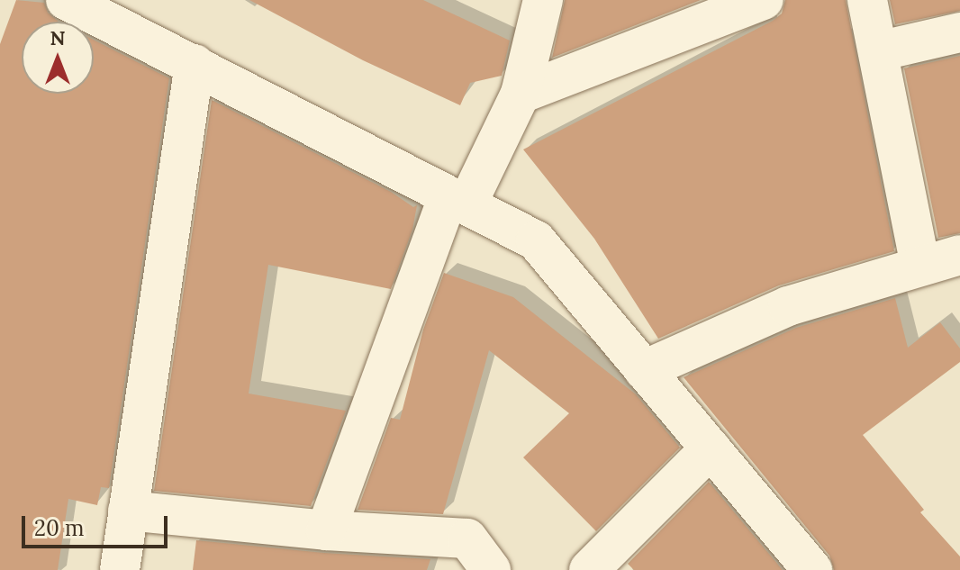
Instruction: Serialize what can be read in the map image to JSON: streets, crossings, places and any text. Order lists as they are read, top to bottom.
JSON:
{
  "scale_bar": "20 m",
  "north": "top"
}
